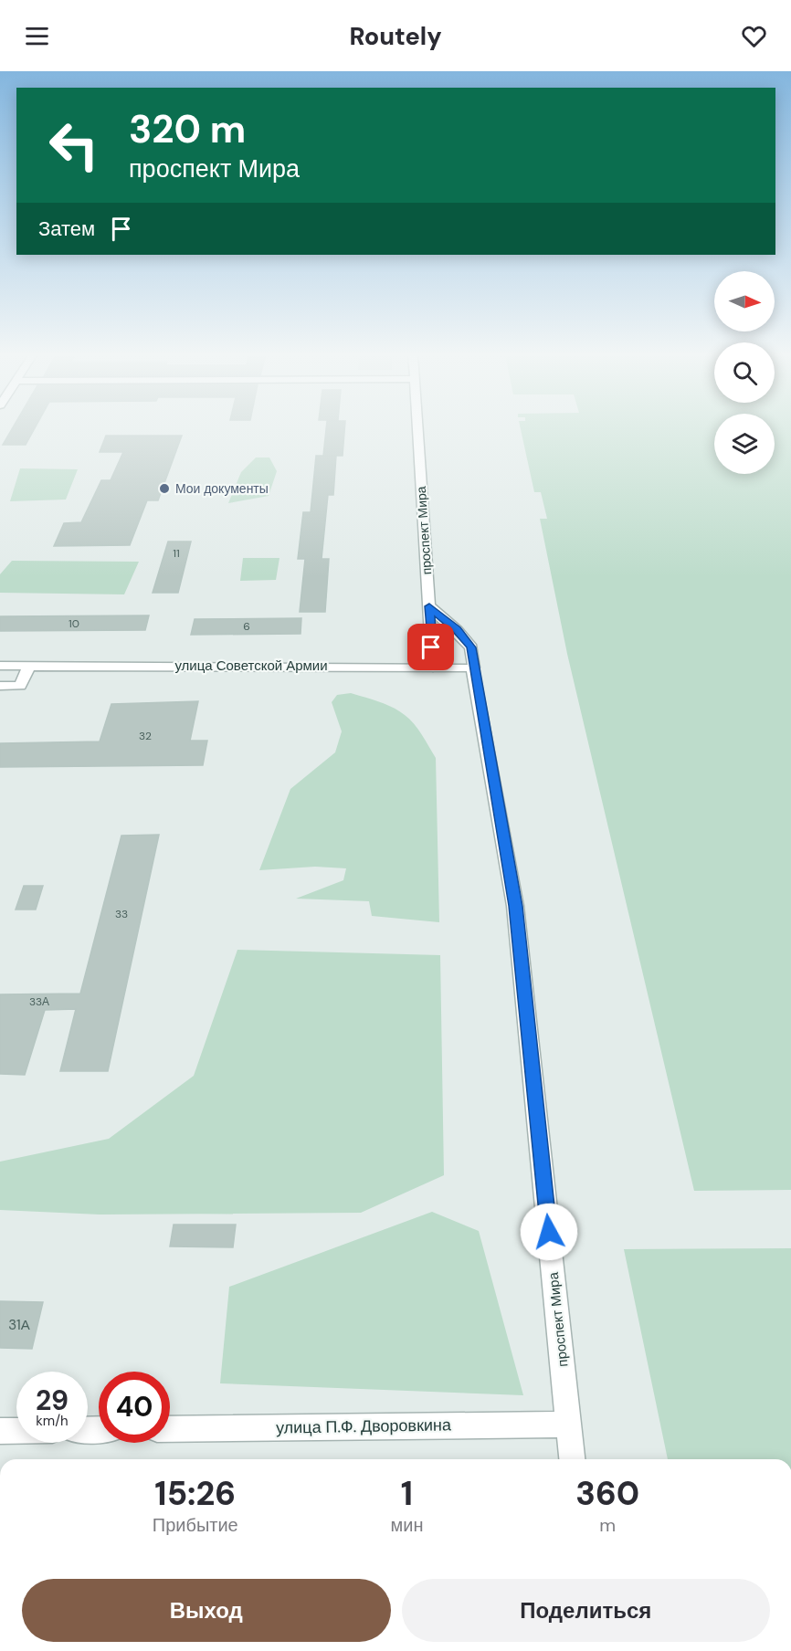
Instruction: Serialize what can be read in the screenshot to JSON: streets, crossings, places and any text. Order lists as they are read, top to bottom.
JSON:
{
  "streets": {
    "street": ["проспект Мира", "улица Советской Армии", "улица П.Ф. Дворовкина"]
  },
  "crossings": [
    ["проспект Мира", "улица Советской Армии"],
    ["проспект Мира", "улица П.Ф. Дворовкина"]
  ],
  "places": ["Мои документы"],
  "house_numbers": [
    "11",
    "10",
    "6",
    "32",
    "33",
    "33А",
    "31А"
  ],
  "north": "right",
  "page": {
    "header": "Routely",
    "turn": ["320 m", "проспект Мира"],
    "then": "Затем",
    "speed": "29 km/h",
    "limit": "40",
    "eta": [
      "15:26",
      "Прибытие",
      "1",
      "мин",
      "360",
      "m"
    ],
    "buttons": ["Выход", "Поделиться"]
  }
}
